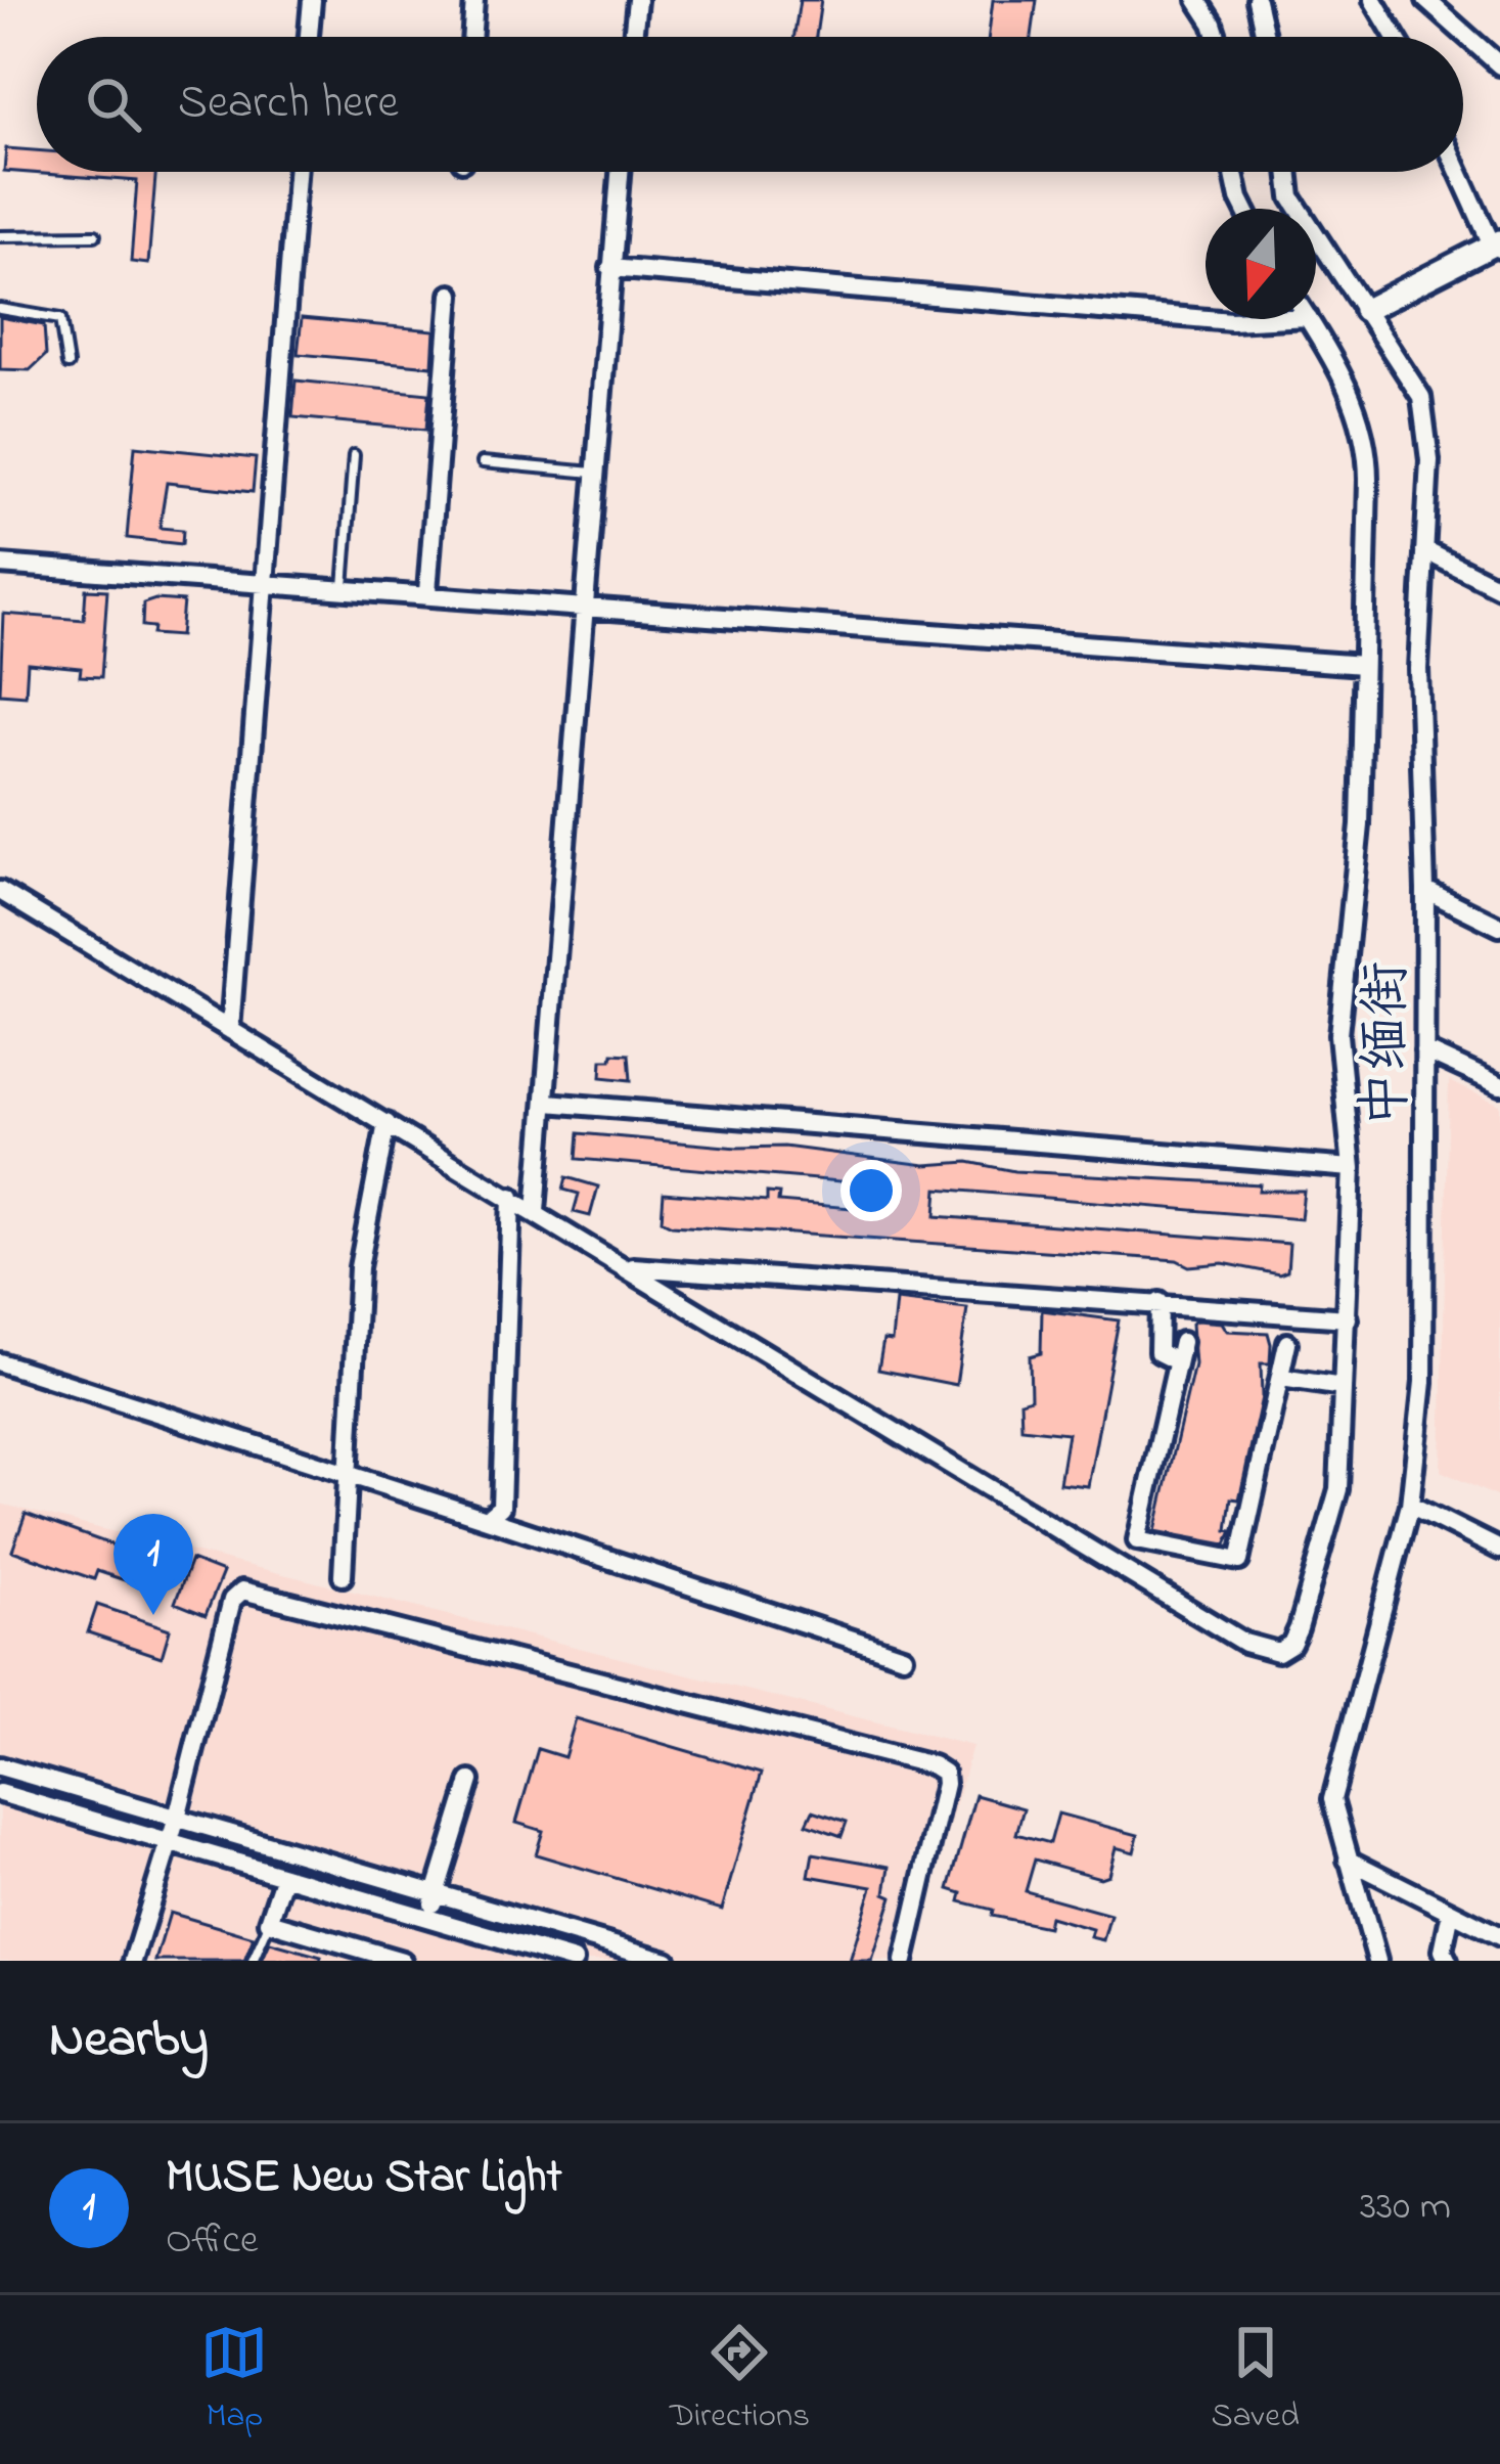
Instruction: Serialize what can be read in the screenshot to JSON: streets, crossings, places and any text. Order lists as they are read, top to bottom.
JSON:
{
  "streets": {
    "street": ["中缅街"]
  },
  "north": "bottom",
  "page": {
    "search": "Search here",
    "pins": "1",
    "heading": "Nearby",
    "list": [
      {
        "mark": "1",
        "name": "MUSE New Star Light",
        "note": "Office",
        "value": "330 m"
      }
    ],
    "nav": ["Map", "Directions", "Saved"]
  }
}
